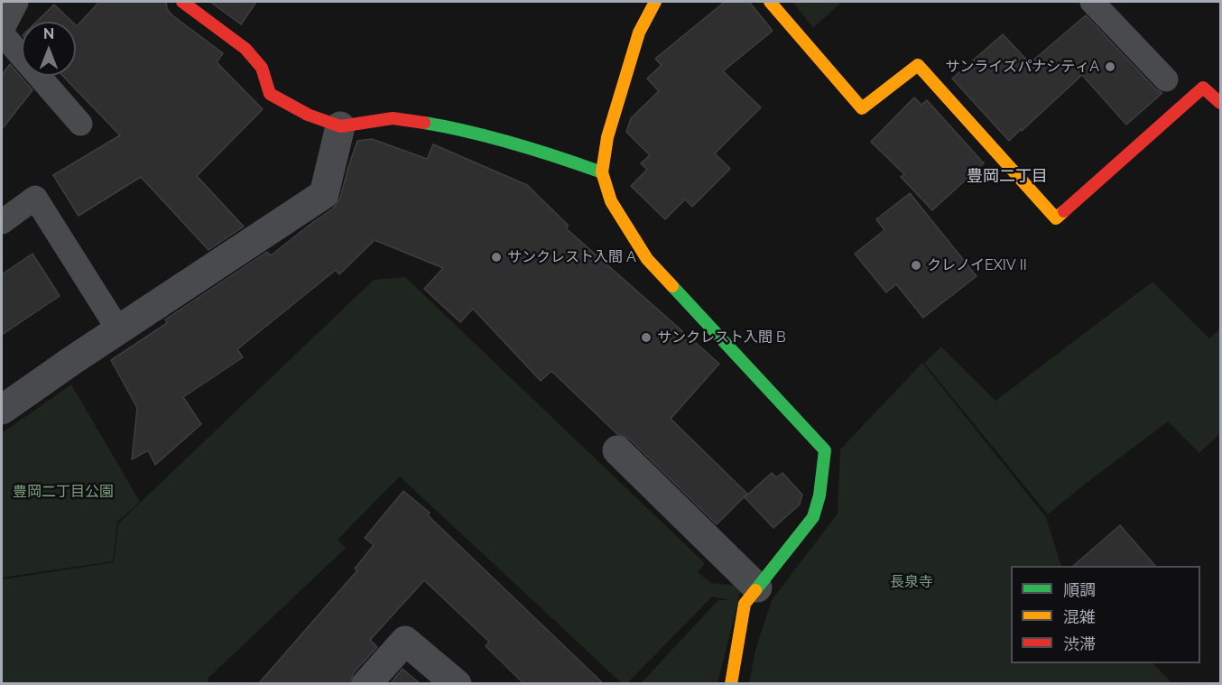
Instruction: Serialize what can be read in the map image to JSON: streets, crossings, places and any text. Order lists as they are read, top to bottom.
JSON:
{
  "districts": ["豊岡二丁目"],
  "parks": ["豊岡二丁目公園", "長泉寺"],
  "places": [
    "サンライズパナシティA",
    "サンクレスト入間 A",
    "クレノイEXIV II",
    "サンクレスト入間 B"
  ],
  "legend": ["順調", "混雑", "渋滞"],
  "north": "top"
}
